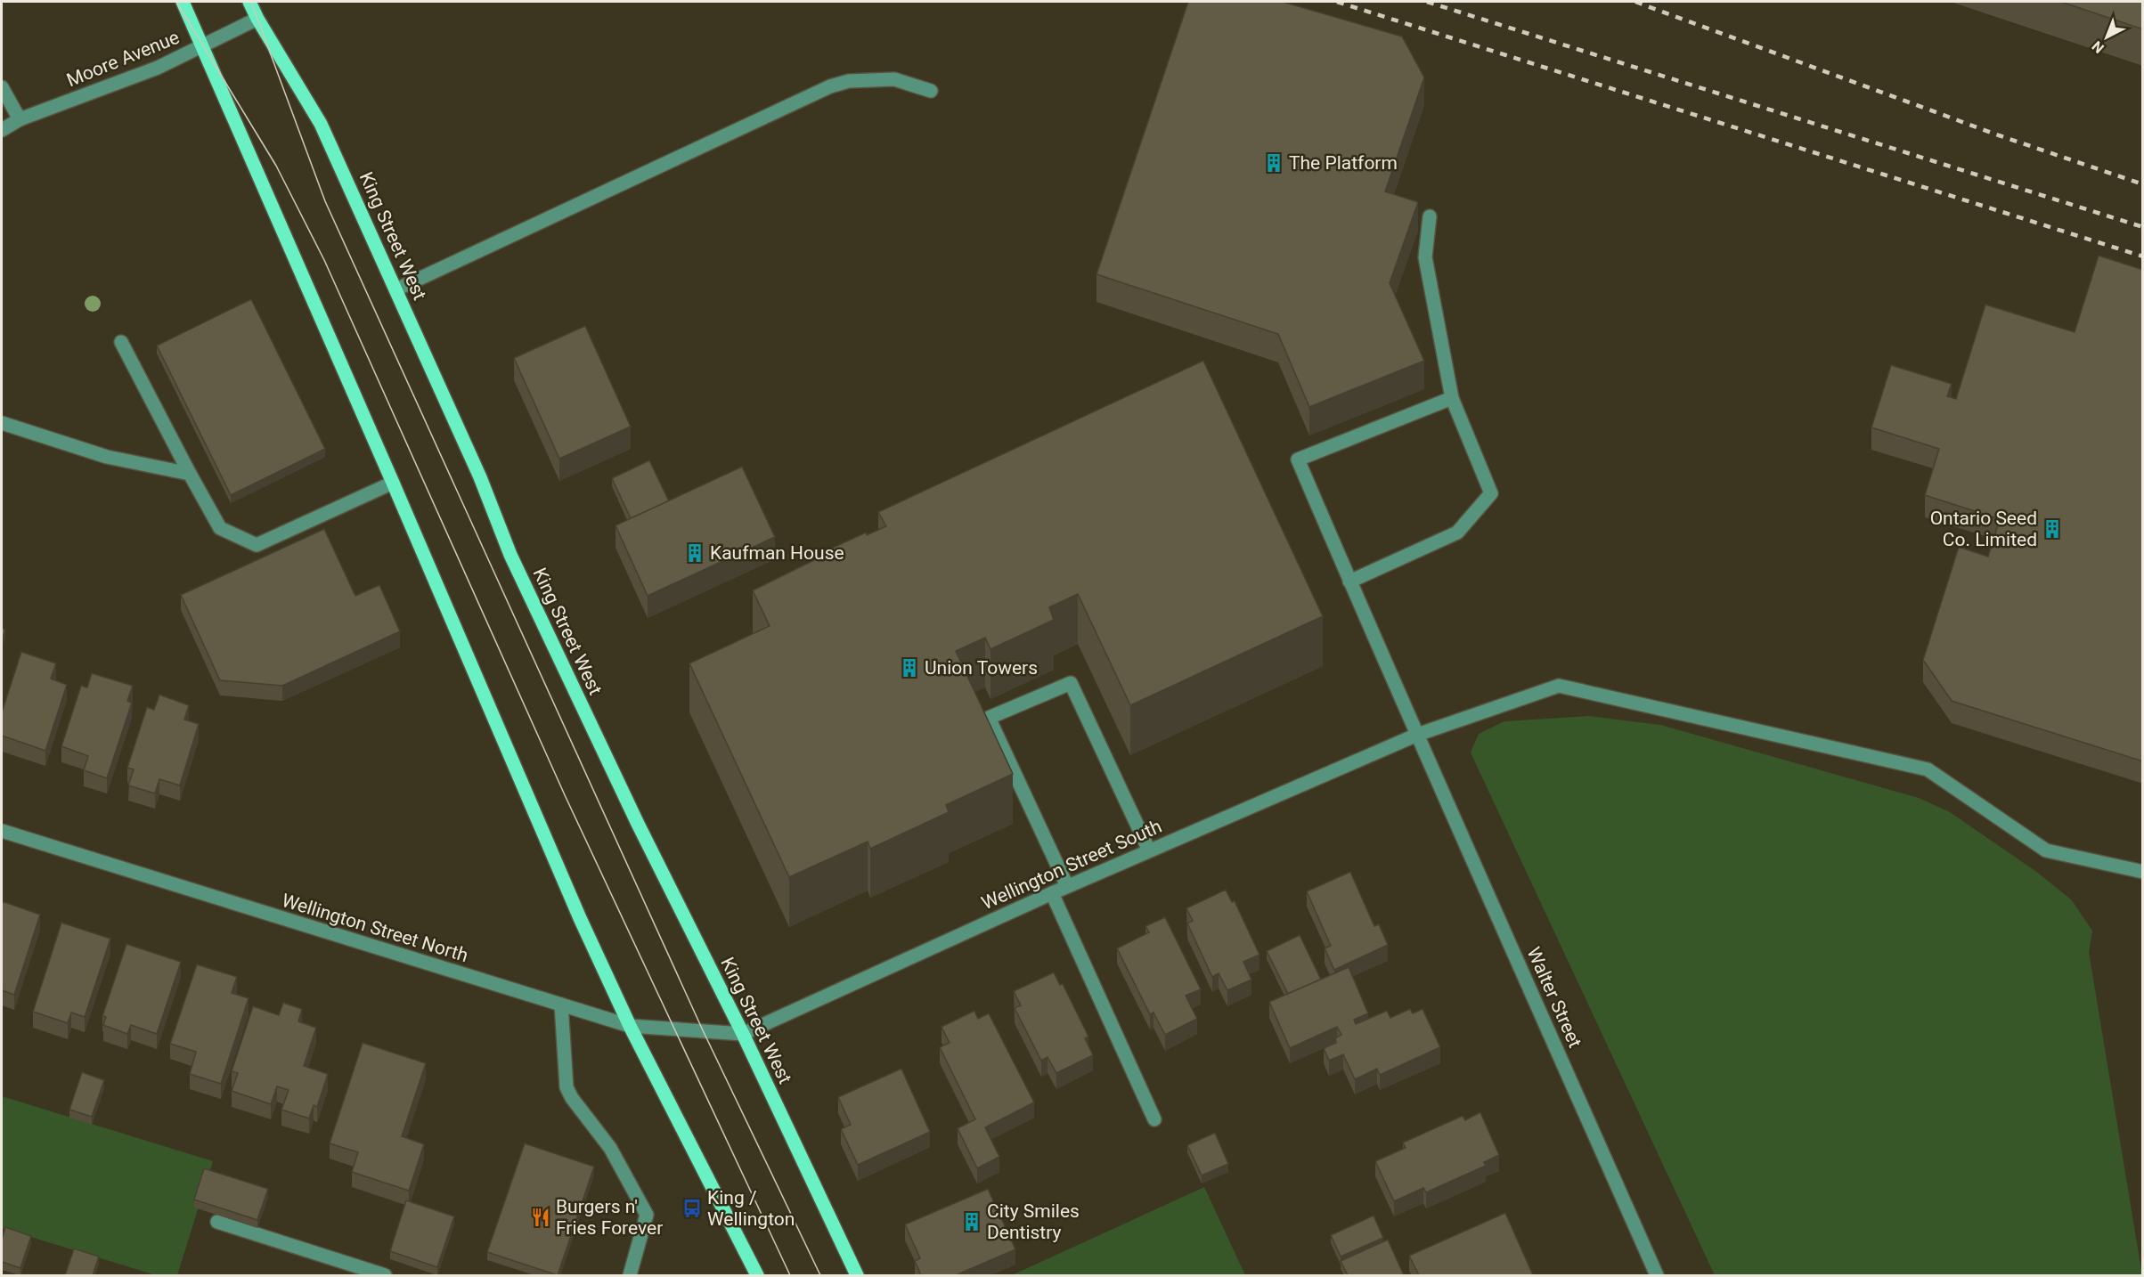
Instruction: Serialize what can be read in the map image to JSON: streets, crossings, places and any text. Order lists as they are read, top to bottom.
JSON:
{
  "streets": {
    "main road": ["King Street West"],
    "street": [
      "Moore Avenue",
      "Wellington Street South",
      "Wellington Street North",
      "Walter Street"
    ]
  },
  "crossings": [
    ["Moore Avenue", "King Street West"],
    ["King Street West", "Wellington Street South"],
    ["King Street West", "Wellington Street North"],
    ["Wellington Street South", "Wellington Street North"],
    ["Wellington Street South", "Walter Street"]
  ],
  "places": {
    "building": [
      "The Platform",
      "Ontario Seed Co. Limited",
      "Kaufman House",
      "Union Towers",
      "City Smiles Dentistry"
    ],
    "bus stop": ["King / Wellington"],
    "restaurant": ["Burgers n' Fries Forever"]
  },
  "north": "bottom left"
}
